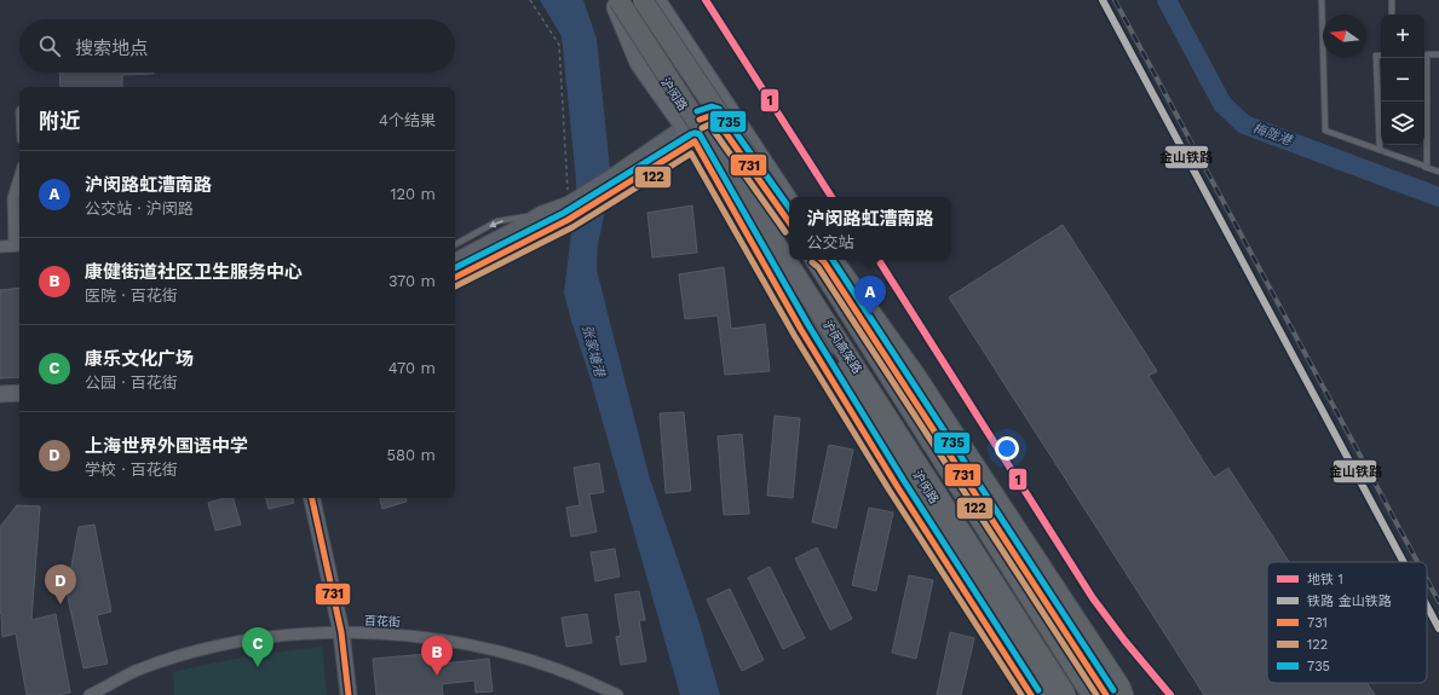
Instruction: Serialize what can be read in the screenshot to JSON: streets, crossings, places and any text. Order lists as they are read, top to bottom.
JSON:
{
  "streets": {
    "highway": ["沪闵高架路"],
    "main road": ["沪闵路"],
    "street": ["百花街"]
  },
  "crossings": [
    ["沪闵路", "沪闵高架路"]
  ],
  "water": ["梅陇港", "张家塘港"],
  "lines": [
    "metro line 1",
    "rail line 金山铁路",
    "transit line 735",
    "transit line 731",
    "transit line 122"
  ],
  "legend": [
    "地铁 1",
    "铁路 金山铁路",
    "731",
    "122",
    "735"
  ],
  "north": "left",
  "page": {
    "map_buttons": ["+", "−"],
    "search": "搜索地点",
    "heading": ["附近", "4个结果"],
    "list": [
      {
        "mark": "A",
        "name": "沪闵路虹漕南路",
        "note": "公交站 · 沪闵路",
        "value": "120 m"
      },
      {
        "mark": "B",
        "name": "康健街道社区卫生服务中心",
        "note": "医院 · 百花街",
        "value": "370 m"
      },
      {
        "mark": "C",
        "name": "康乐文化广场",
        "note": "公园 · 百花街",
        "value": "470 m"
      },
      {
        "mark": "D",
        "name": "上海世界外国语中学",
        "note": "学校 · 百花街",
        "value": "580 m"
      }
    ],
    "popup": ["沪闵路虹漕南路", "公交站"],
    "pins": [
      "A",
      "D",
      "C",
      "B"
    ]
  }
}
